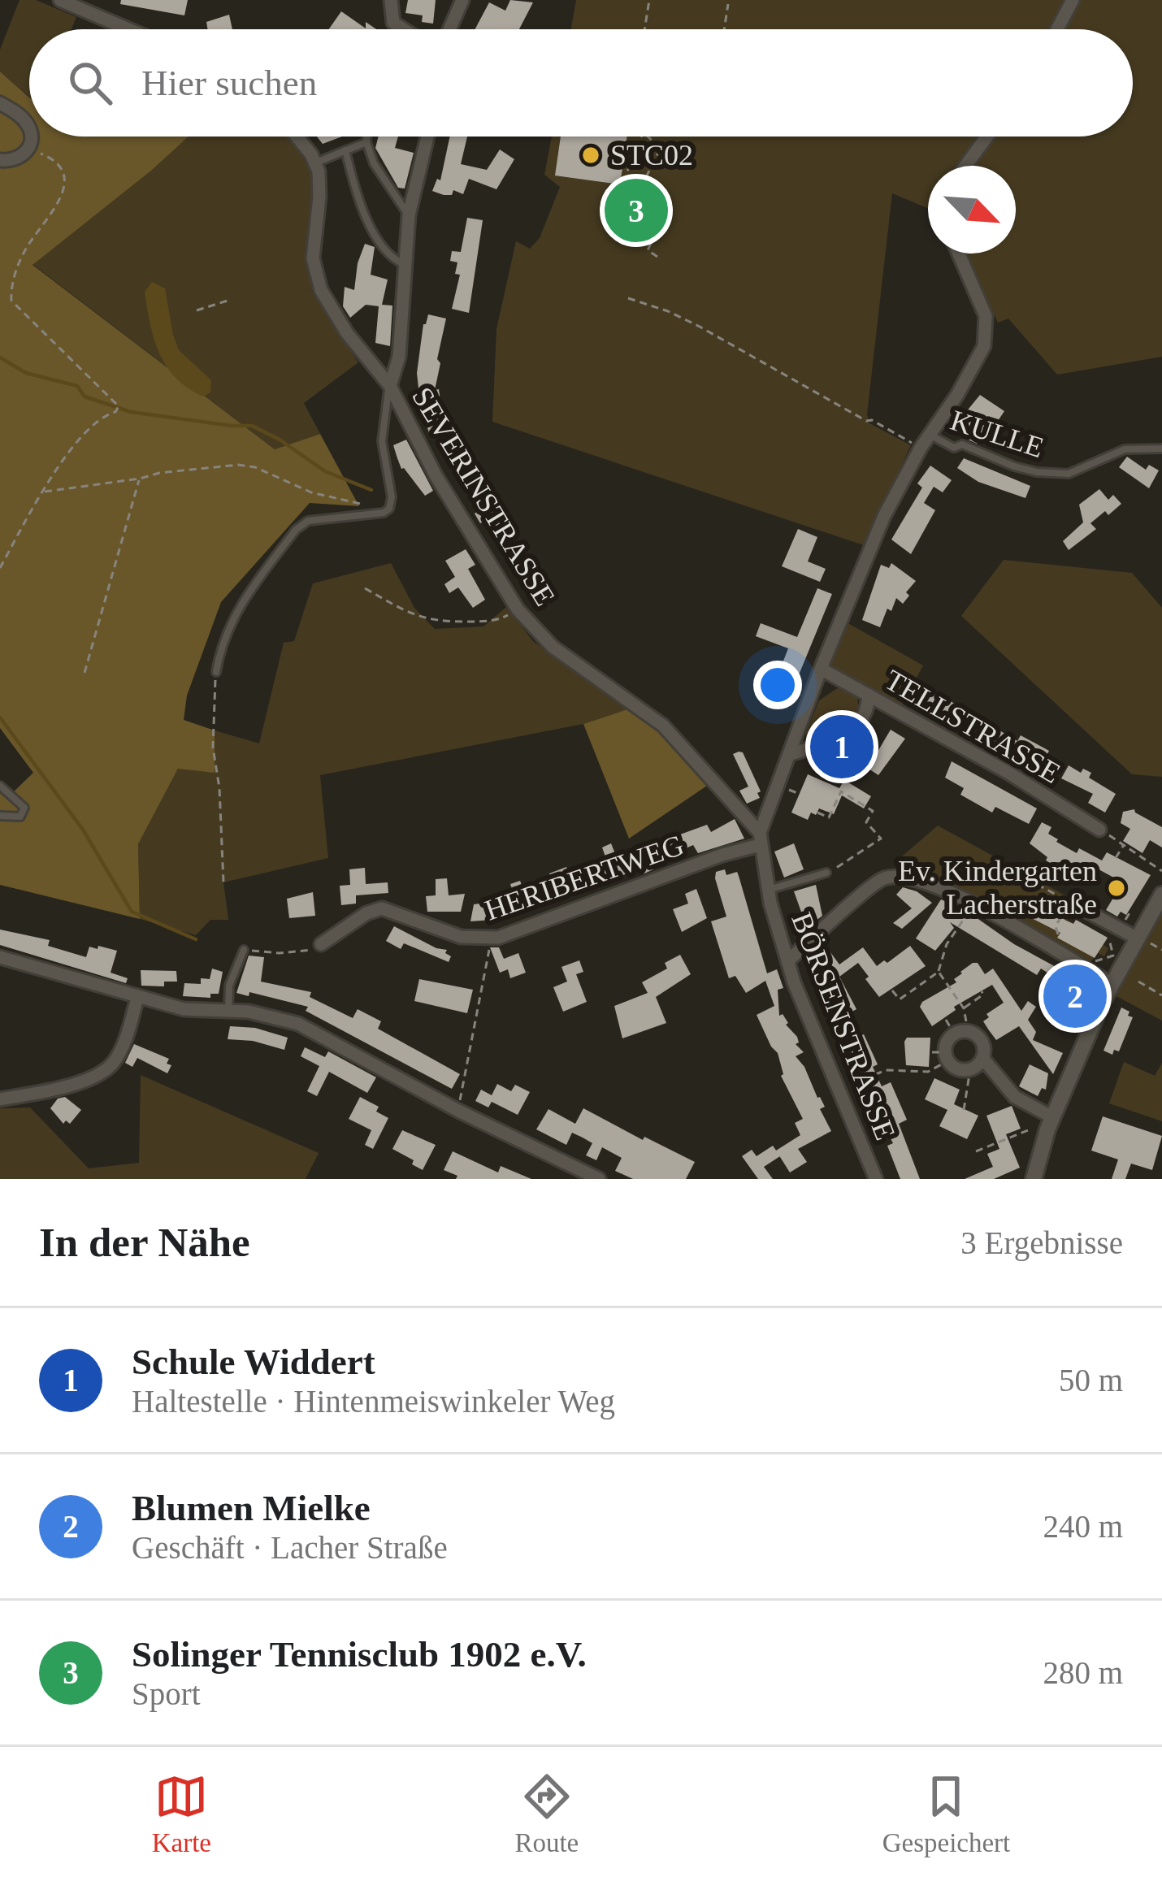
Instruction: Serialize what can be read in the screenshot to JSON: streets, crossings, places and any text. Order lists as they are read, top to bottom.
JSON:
{
  "streets": {
    "street": [
      "SEVERINSTRASSE",
      "TELLSTRASSE",
      "HERIBERTWEG",
      "BÖRSENSTRASSE"
    ],
    "lane": ["KULLE"]
  },
  "crossings": [
    ["SEVERINSTRASSE", "HERIBERTWEG"],
    ["SEVERINSTRASSE", "BÖRSENSTRASSE"],
    ["HERIBERTWEG", "BÖRSENSTRASSE"]
  ],
  "places": ["STC02", "Ev. Kindergarten Lacherstraße"],
  "north": "bottom right",
  "page": {
    "search": "Hier suchen",
    "pins": ["3", "1", "2"],
    "heading": ["In der Nähe", "3 Ergebnisse"],
    "list": [
      {
        "mark": "1",
        "name": "Schule Widdert",
        "note": "Haltestelle · Hintenmeiswinkeler Weg",
        "value": "50 m"
      },
      {
        "mark": "2",
        "name": "Blumen Mielke",
        "note": "Geschäft · Lacher Straße",
        "value": "240 m"
      },
      {
        "mark": "3",
        "name": "Solinger Tennisclub 1902 e.V.",
        "note": "Sport",
        "value": "280 m"
      }
    ],
    "nav": ["Karte", "Route", "Gespeichert"]
  }
}
